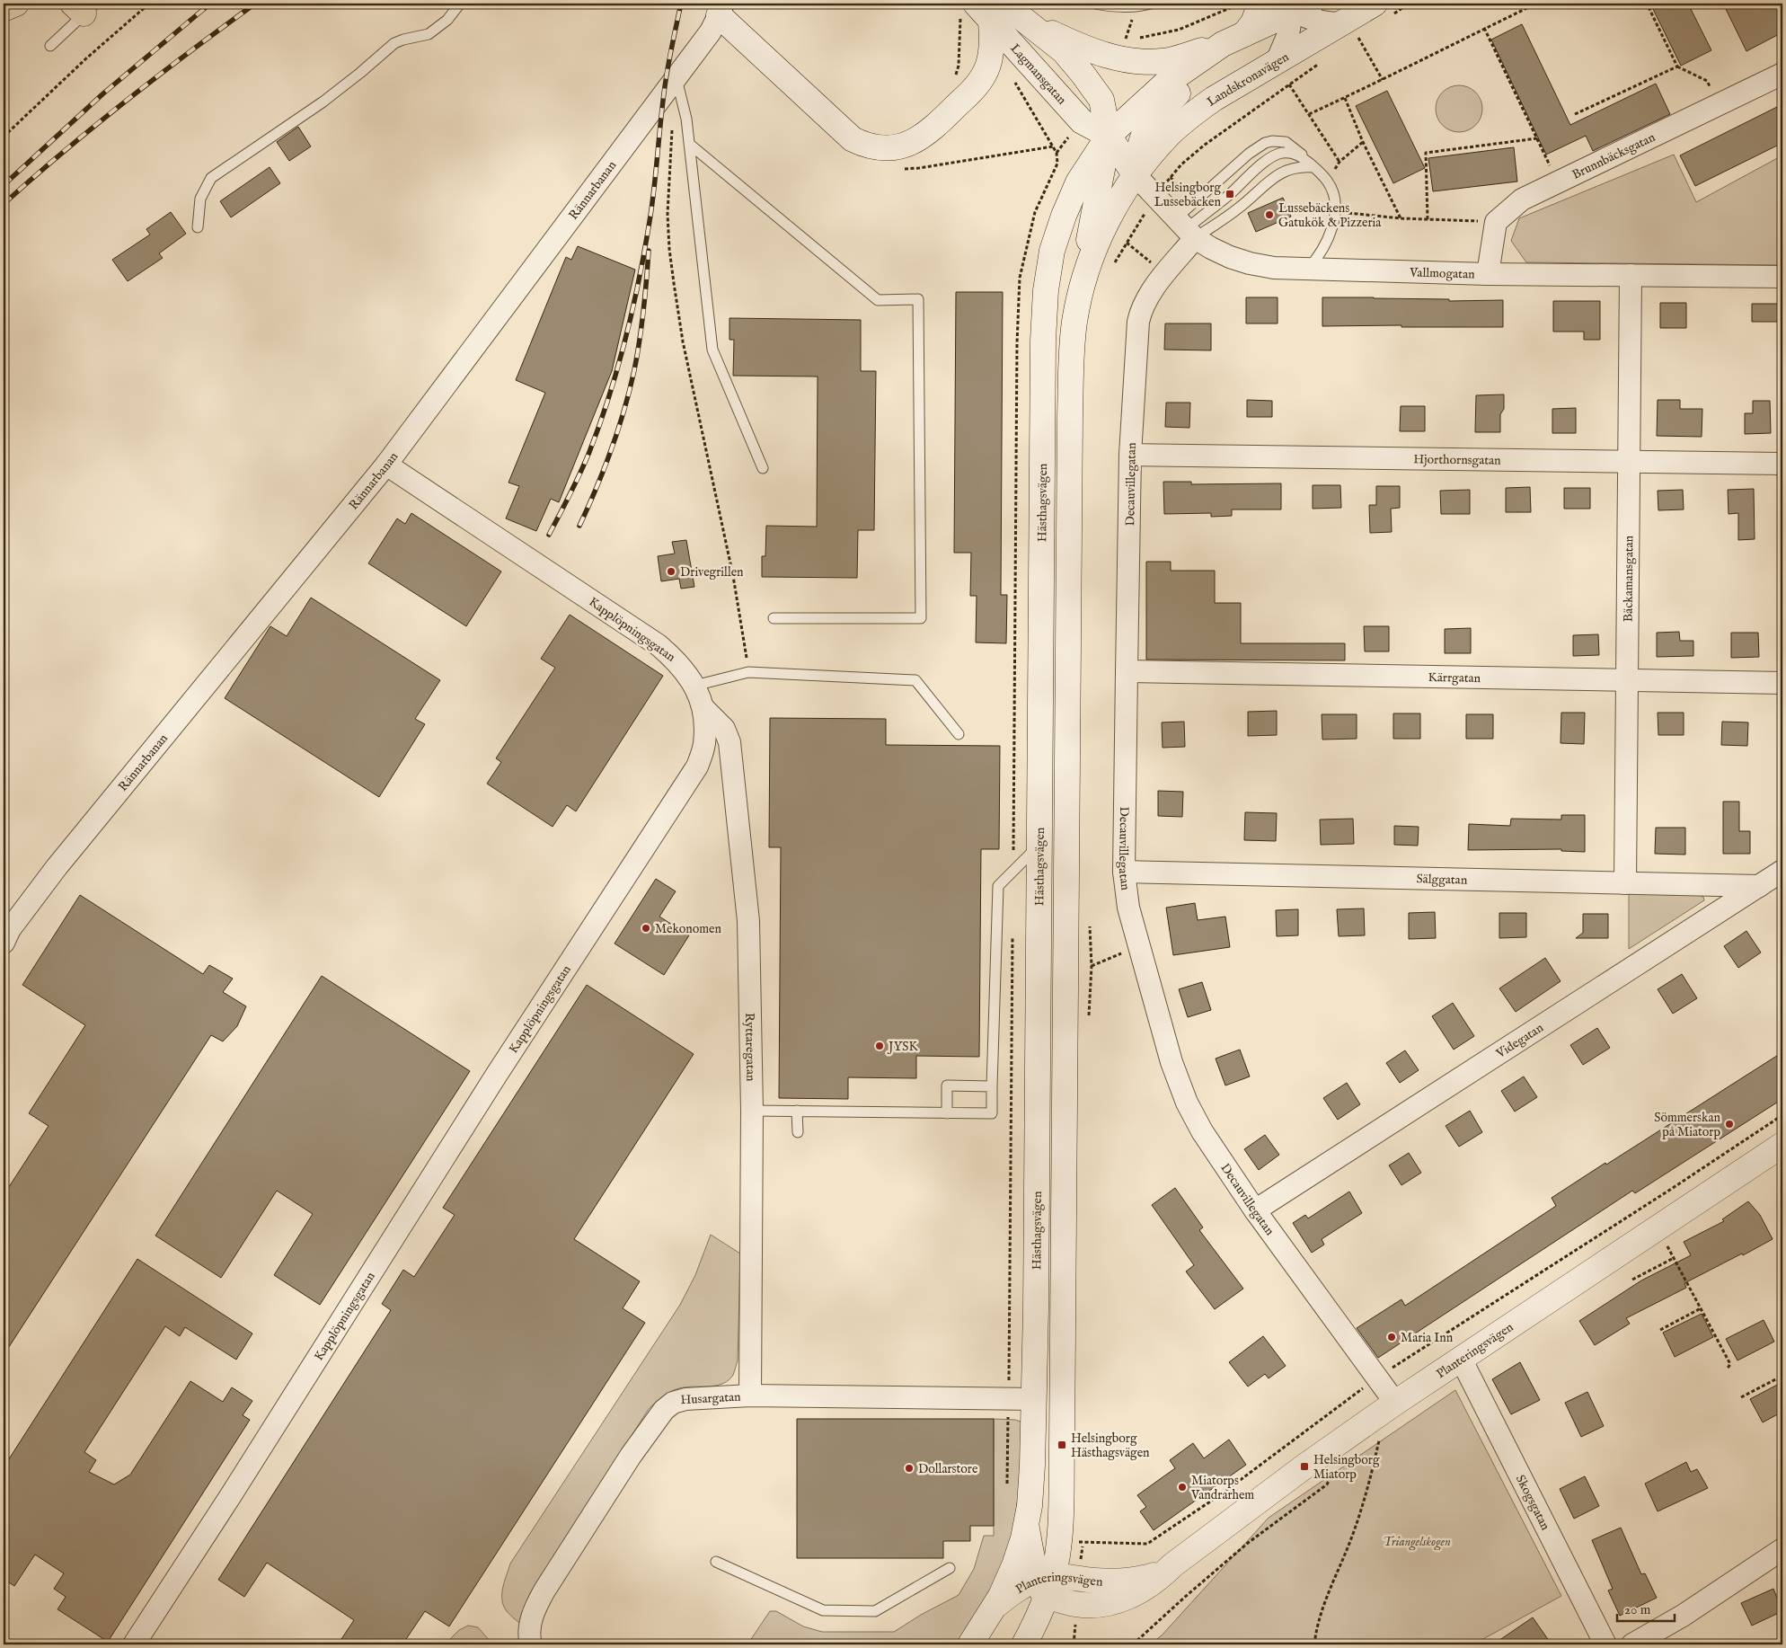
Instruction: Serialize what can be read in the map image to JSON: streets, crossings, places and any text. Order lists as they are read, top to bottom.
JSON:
{
  "streets": {
    "main road": [
      "Lagmansgatan",
      "Landskronavägen",
      "Hästhagsvägen",
      "Planteringsvägen"
    ],
    "street": [
      "Brunnbäcksgatan",
      "Rännarbanan",
      "Vallmogatan",
      "Hjorthornsgatan",
      "Decauvillegatan",
      "Bäckamansgatan",
      "Kapplöpningsgatan",
      "Kärrgatan",
      "Sälggatan",
      "Videgatan",
      "Ryttaregatan",
      "Husargatan",
      "Skogsgatan"
    ]
  },
  "crossings": [
    ["Lagmansgatan", "Landskronavägen"],
    ["Lagmansgatan", "Vallmogatan"],
    ["Lagmansgatan", "Hästhagsvägen"],
    ["Landskronavägen", "Vallmogatan"],
    ["Rännarbanan", "Kapplöpningsgatan"],
    ["Vallmogatan", "Decauvillegatan"],
    ["Vallmogatan", "Bäckamansgatan"],
    ["Hjorthornsgatan", "Decauvillegatan"],
    ["Hjorthornsgatan", "Bäckamansgatan"],
    ["Decauvillegatan", "Kärrgatan"],
    ["Decauvillegatan", "Sälggatan"],
    ["Decauvillegatan", "Videgatan"],
    ["Decauvillegatan", "Planteringsvägen"],
    ["Hästhagsvägen", "Planteringsvägen"],
    ["Hästhagsvägen", "Husargatan"],
    ["Bäckamansgatan", "Kärrgatan"],
    ["Bäckamansgatan", "Sälggatan"],
    ["Kapplöpningsgatan", "Ryttaregatan"],
    ["Sälggatan", "Videgatan"],
    ["Ryttaregatan", "Husargatan"],
    ["Planteringsvägen", "Skogsgatan"]
  ],
  "parks": ["Triangelskogen"],
  "places": {
    "transit": ["Helsingborg Lussebäcken", "Helsingborg Hästhagsvägen", "Helsingborg Miatorp"],
    "other": [
      "Lussebäckens Gatukök & Pizzeria",
      "Drivegrillen",
      "Mekonomen",
      "JYSK",
      "Sömmerskan på Miatorp",
      "Maria Inn",
      "Dollarstore",
      "Miatorps Vandrarhem"
    ]
  },
  "scale_bar": "20 m"
}
